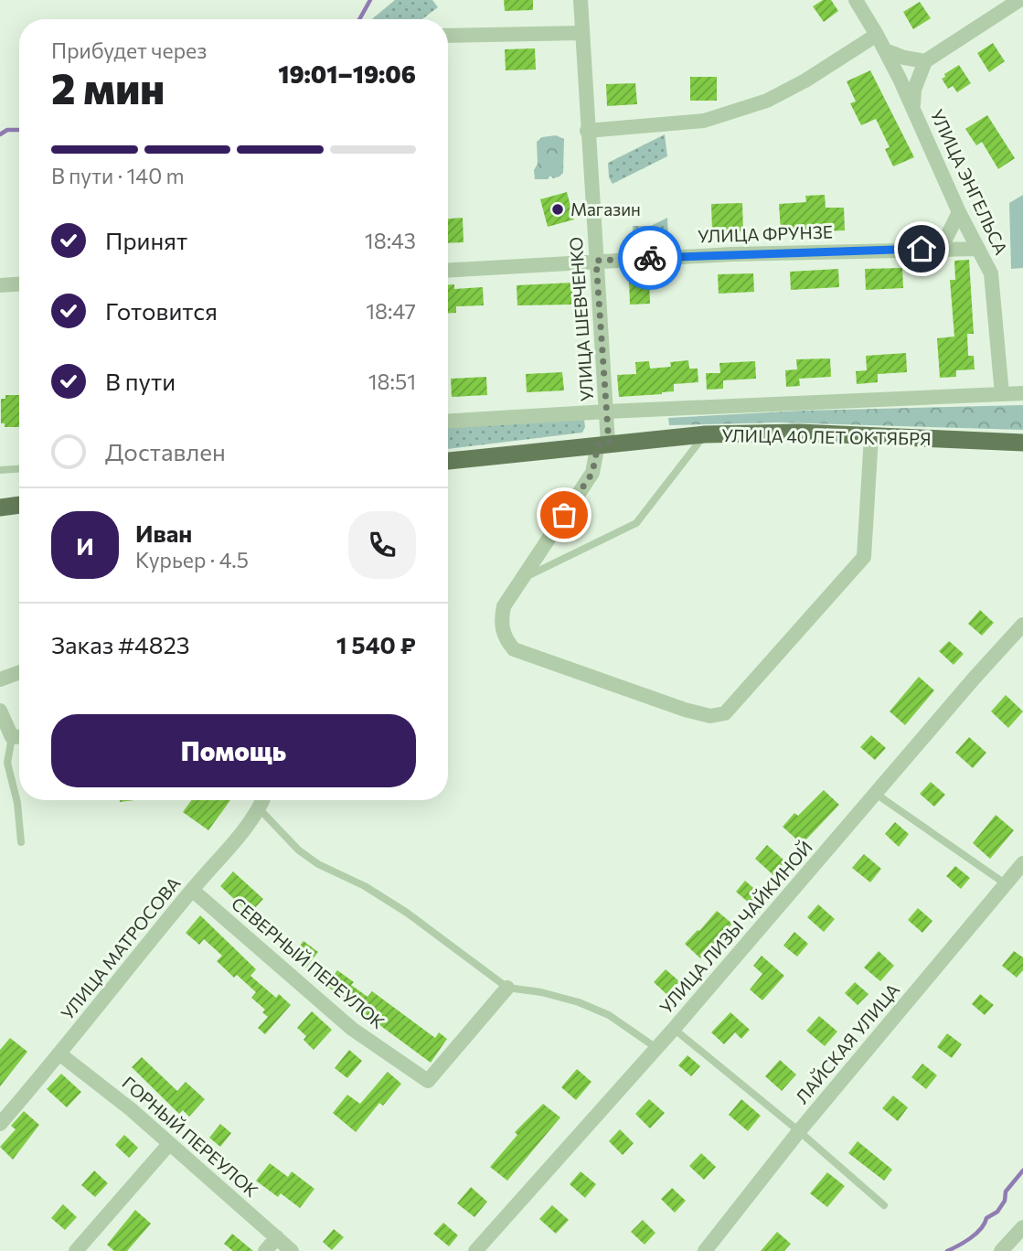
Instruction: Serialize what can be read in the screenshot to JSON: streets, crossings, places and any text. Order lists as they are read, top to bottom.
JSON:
{
  "streets": {
    "main road": ["УЛИЦА 40 ЛЕТ ОКТЯБРЯ"],
    "street": [
      "УЛИЦА ЭНГЕЛЬСА",
      "УЛИЦА ФРУНЗЕ",
      "УЛИЦА ШЕВЧЕНКО",
      "УЛИЦА ЛИЗЫ ЧАЙКИНОЙ",
      "УЛИЦА МАТРОСОВА",
      "СЕВЕРНЫЙ ПЕРЕУЛОК",
      "ЛАЙСКАЯ УЛИЦА",
      "ГОРНЫЙ ПЕРЕУЛОК"
    ]
  },
  "crossings": [
    ["УЛИЦА ЭНГЕЛЬСА", "УЛИЦА ФРУНЗЕ"],
    ["УЛИЦА ЭНГЕЛЬСА", "УЛИЦА 40 ЛЕТ ОКТЯБРЯ"],
    ["УЛИЦА ФРУНЗЕ", "УЛИЦА ШЕВЧЕНКО"],
    ["УЛИЦА ШЕВЧЕНКО", "УЛИЦА 40 ЛЕТ ОКТЯБРЯ"],
    ["УЛИЦА МАТРОСОВА", "СЕВЕРНЫЙ ПЕРЕУЛОК"],
    ["УЛИЦА МАТРОСОВА", "ГОРНЫЙ ПЕРЕУЛОК"]
  ],
  "places": ["Магазин"],
  "page": {
    "heading": ["2 мин", "Прибудет через", "19:01–19:06"],
    "panel": [
      "Иван",
      "Курьер · 4.5",
      "Заказ #4823",
      "1 540 ₽"
    ],
    "bar": "В пути · 140 m",
    "list": [
      ["Принят", "18:43"],
      ["Готовится", "18:47"],
      ["В пути", "18:51"],
      "Доставлен"
    ],
    "round": "И",
    "buttons": "Помощь"
  }
}
